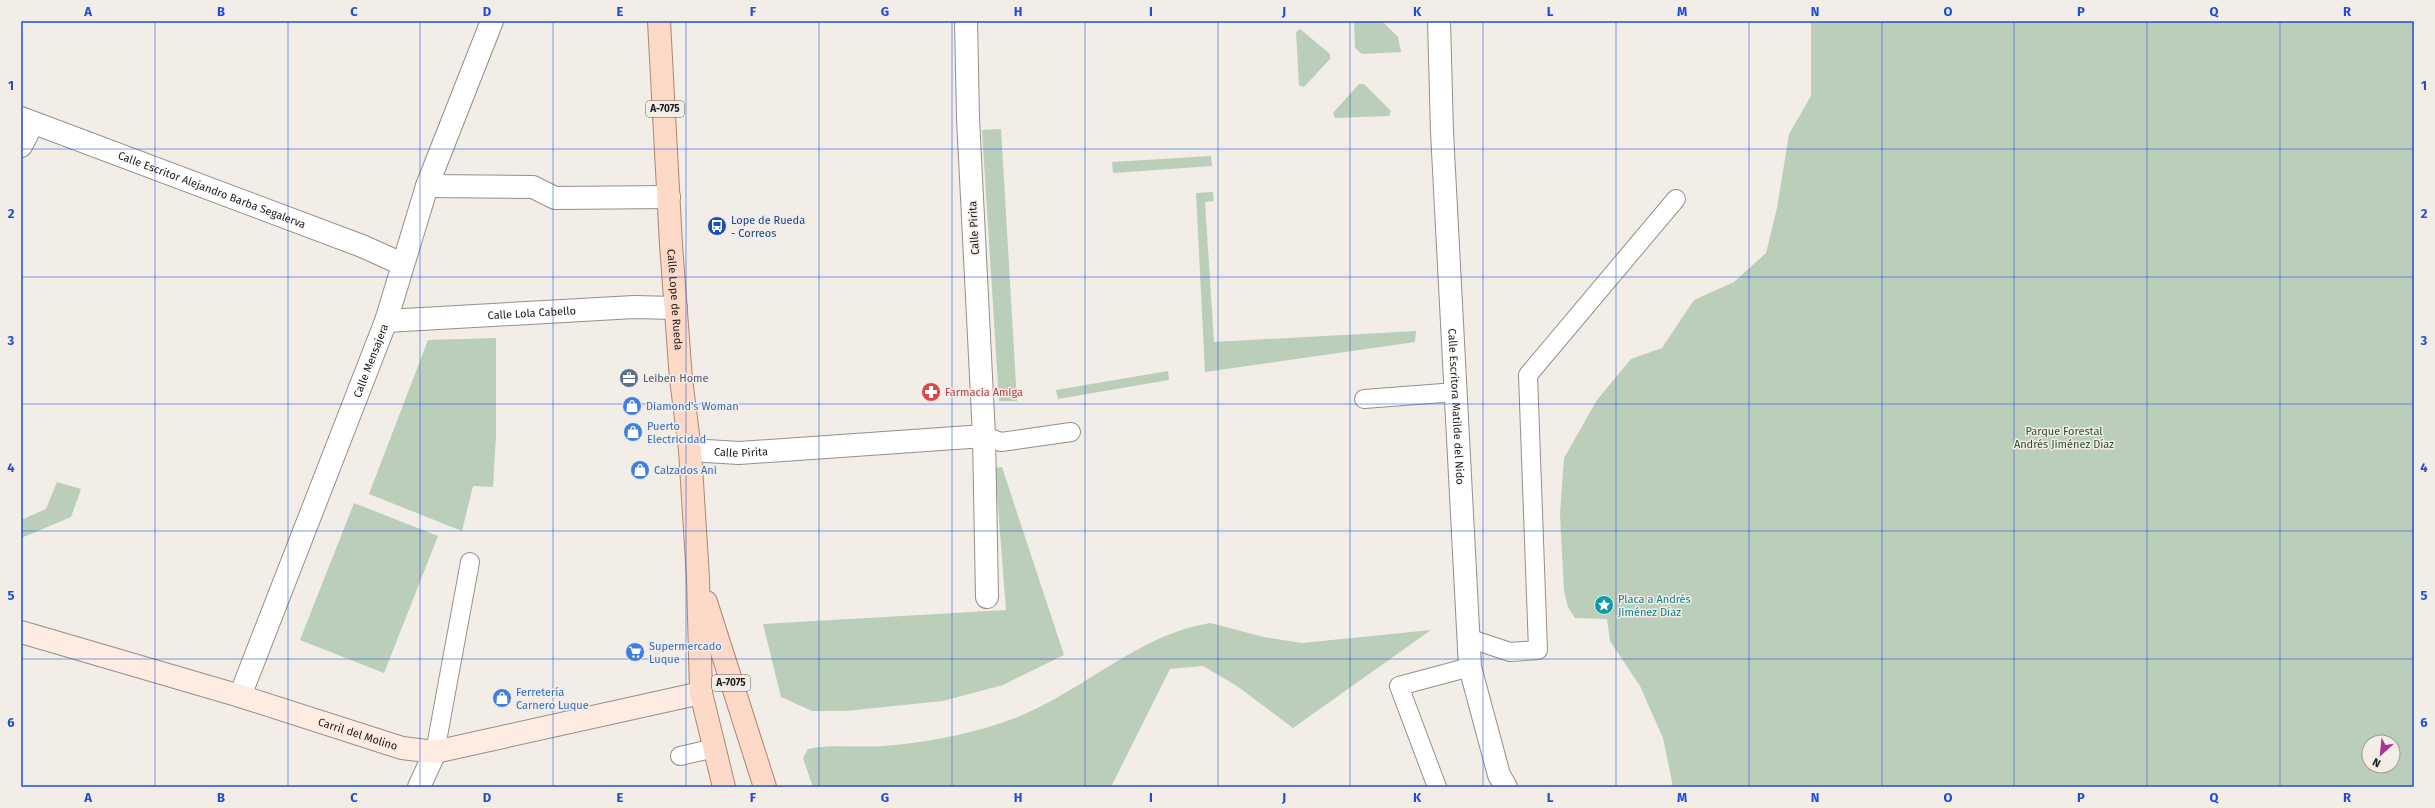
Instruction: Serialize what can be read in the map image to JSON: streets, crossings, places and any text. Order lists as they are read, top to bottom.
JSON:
{
  "streets": {
    "main road": ["A-7075", "Calle Lope de Rueda"],
    "street": [
      "Calle Escritor Alejandro Barba Segalerva",
      "Calle Pirita",
      "Calle Lola Cabello",
      "Calle Mensajera",
      "Calle Escritora Matilde del Nido",
      "Carril del Molino"
    ]
  },
  "crossings": [
    ["Calle Escritor Alejandro Barba Segalerva", "Calle Mensajera"],
    ["Calle Pirita", "Calle Lope de Rueda"],
    ["Calle Lope de Rueda", "Calle Lola Cabello"],
    ["Calle Lope de Rueda", "Carril del Molino"],
    ["Calle Lola Cabello", "Calle Mensajera"],
    ["Calle Mensajera", "Carril del Molino"]
  ],
  "parks": ["Parque Forestal Andrés Jiménez Díaz"],
  "places": {
    "bus stop": ["Lope de Rueda - Correos"],
    "office": ["Leiben Home"],
    "pharmacy": ["Farmacia Amiga"],
    "shop": [
      "Diamond's Woman",
      "Puerto Electricidad",
      "Calzados Ani",
      "Ferretería Carnero Luque"
    ],
    "place": ["Placa a Andrés Jiménez Díaz"],
    "supermarket": ["Supermercado Luque"]
  },
  "north": "bottom left",
  "grid": {
    "columns": [
      "A",
      "B",
      "C",
      "D",
      "E",
      "F",
      "G",
      "H",
      "I",
      "J",
      "K",
      "L",
      "M",
      "N",
      "O",
      "P",
      "Q",
      "R"
    ],
    "rows": [
      "1",
      "2",
      "3",
      "4",
      "5",
      "6"
    ]
  }
}
